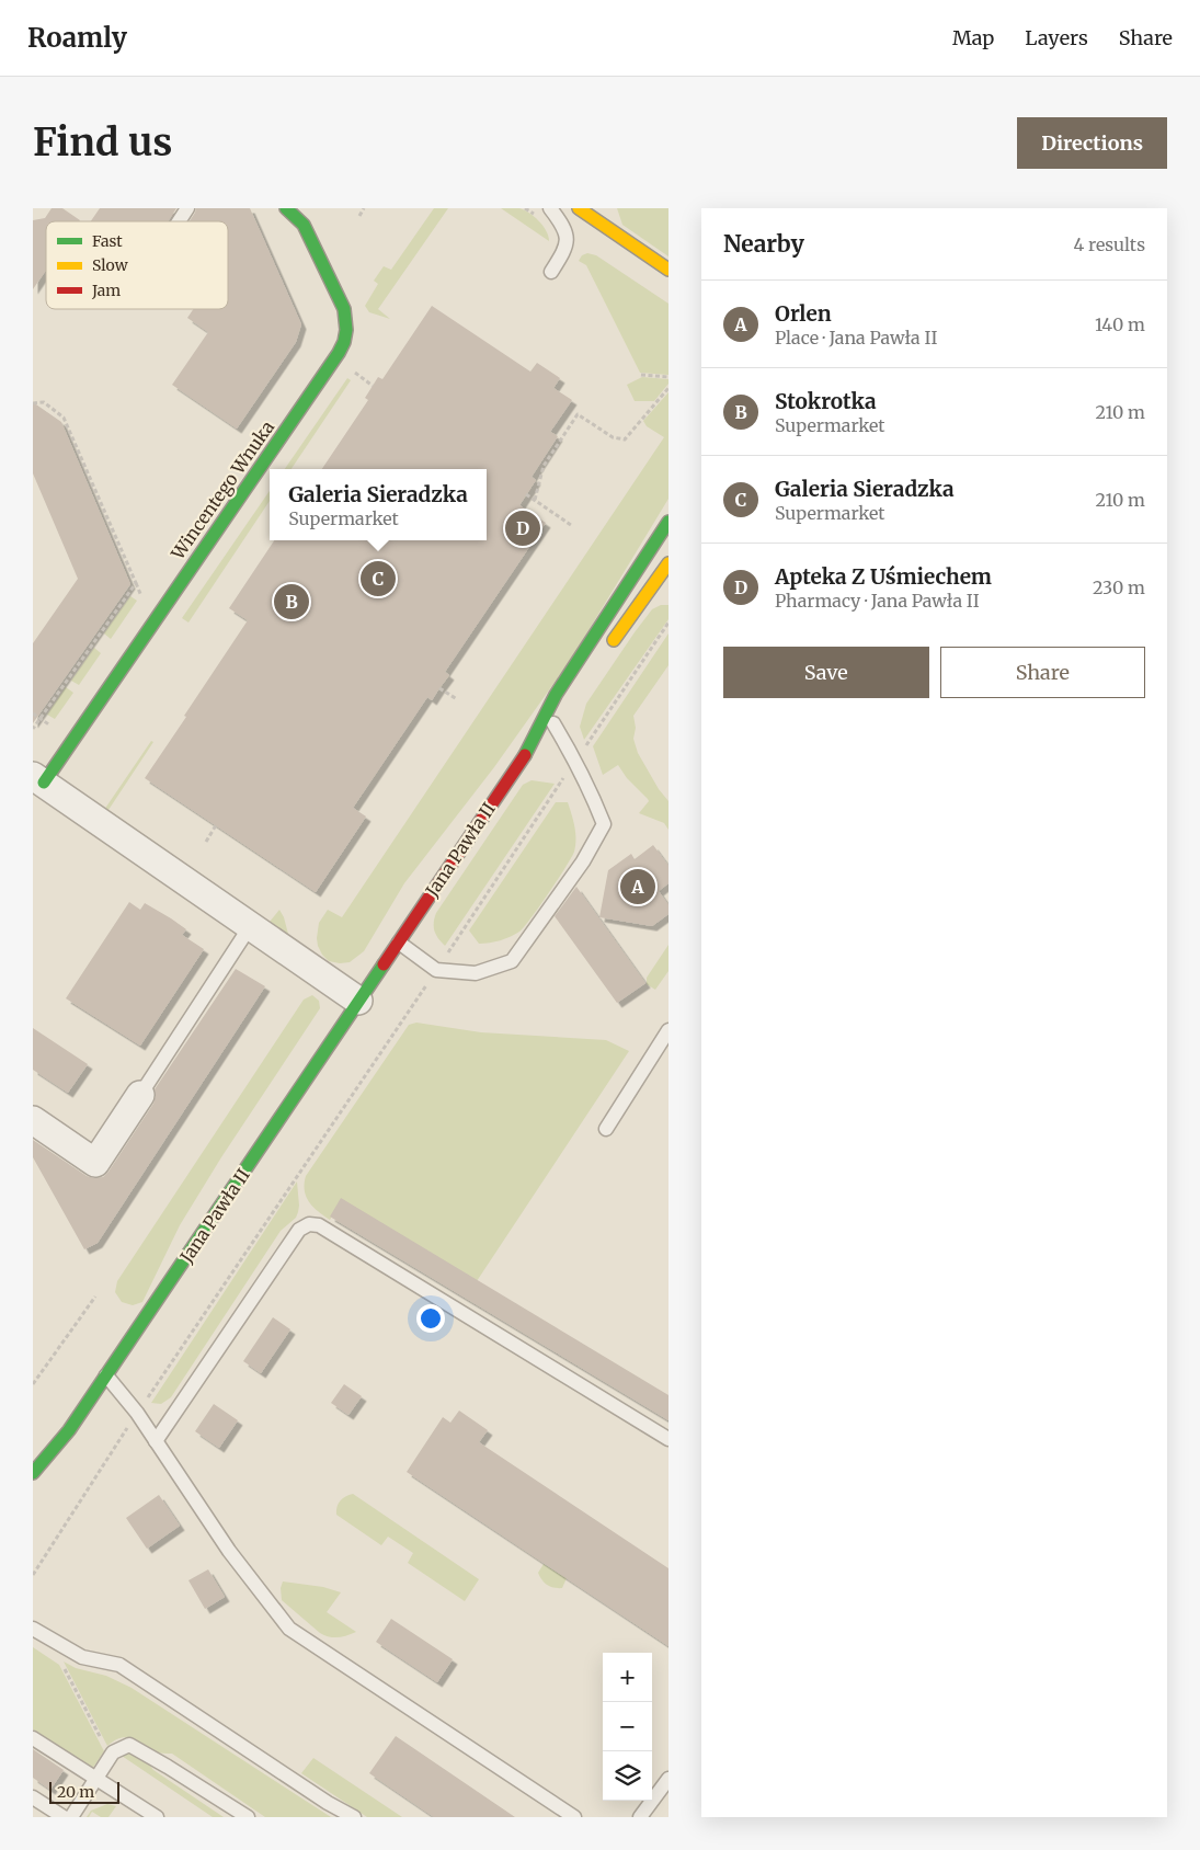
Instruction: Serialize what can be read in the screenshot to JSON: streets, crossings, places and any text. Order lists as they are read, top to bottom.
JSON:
{
  "streets": {
    "main road": ["Wincentego Wnuka", "Jana Pawła II"]
  },
  "legend": ["Fast", "Slow", "Jam"],
  "scale_bar": "20 m",
  "page": {
    "header": "Roamly",
    "nav": ["Map", "Layers", "Share"],
    "buttons": [
      "Directions",
      ["Save", "Share"]
    ],
    "title": "Find us",
    "heading": ["Nearby", "4 results"],
    "list": [
      {
        "mark": "A",
        "name": "Orlen",
        "note": "Place · Jana Pawła II",
        "value": "140 m"
      },
      {
        "mark": "B",
        "name": "Stokrotka",
        "note": "Supermarket",
        "value": "210 m"
      },
      {
        "mark": "C",
        "name": "Galeria Sieradzka",
        "note": "Supermarket",
        "value": "210 m"
      },
      {
        "mark": "D",
        "name": "Apteka Z Uśmiechem",
        "note": "Pharmacy · Jana Pawła II",
        "value": "230 m"
      }
    ],
    "popup": ["Galeria Sieradzka", "Supermarket"],
    "pins": [
      "D",
      "C",
      "B",
      "A"
    ],
    "map_buttons": ["+", "−"],
    "scale": "20 m"
  }
}
